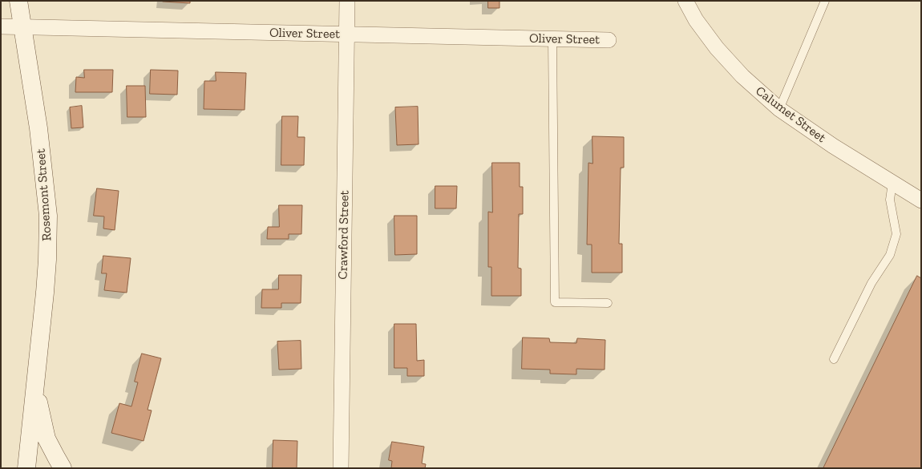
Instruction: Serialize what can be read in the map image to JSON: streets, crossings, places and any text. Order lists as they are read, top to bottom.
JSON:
{
  "streets": {
    "main road": ["Rosemont Street"],
    "street": ["Oliver Street", "Calumet Street", "Crawford Street"]
  },
  "crossings": [
    ["Oliver Street", "Rosemont Street"],
    ["Oliver Street", "Crawford Street"]
  ]
}
